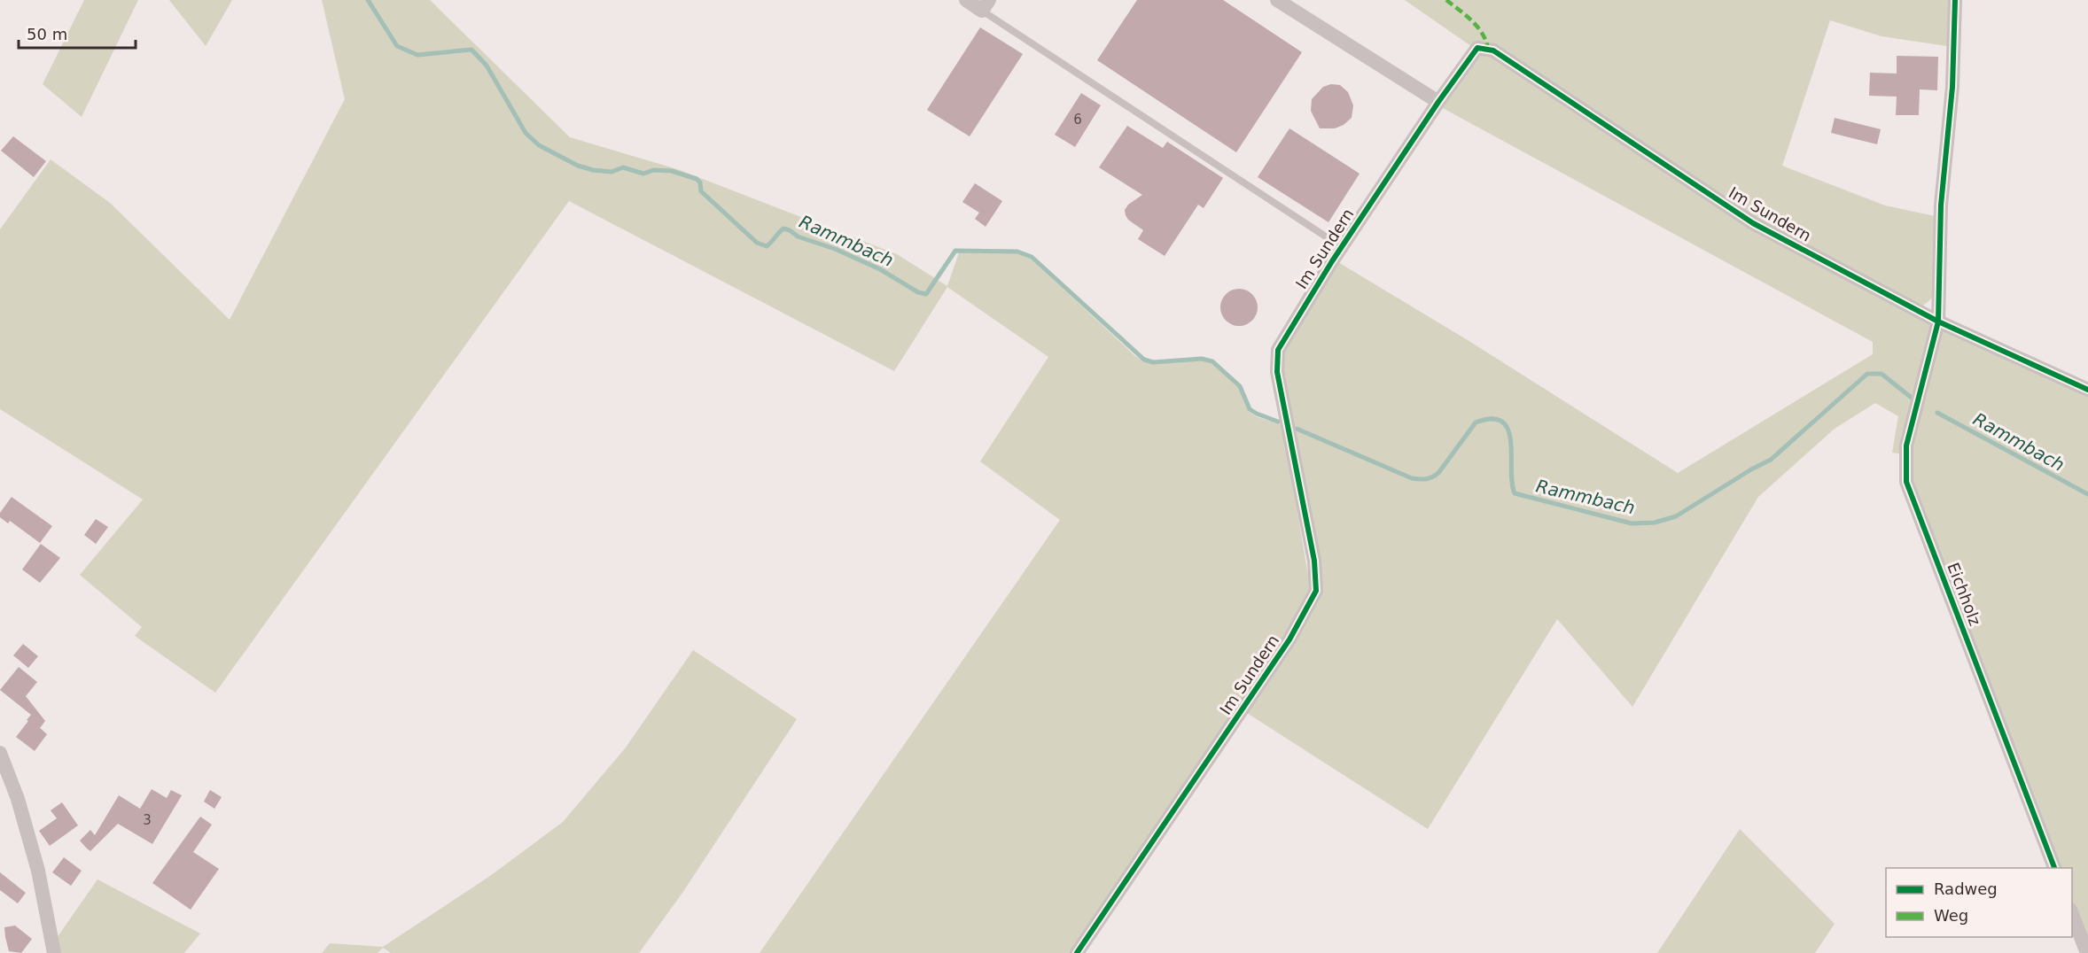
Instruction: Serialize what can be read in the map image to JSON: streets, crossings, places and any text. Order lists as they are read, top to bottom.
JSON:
{
  "streets": {
    "street": ["Im Sundern", "Eichholz"]
  },
  "crossings": [
    ["Im Sundern", "Eichholz"]
  ],
  "water": ["Rammbach"],
  "house_numbers": ["6", "3"],
  "legend": ["Radweg", "Weg"],
  "scale_bar": "50 m"
}
